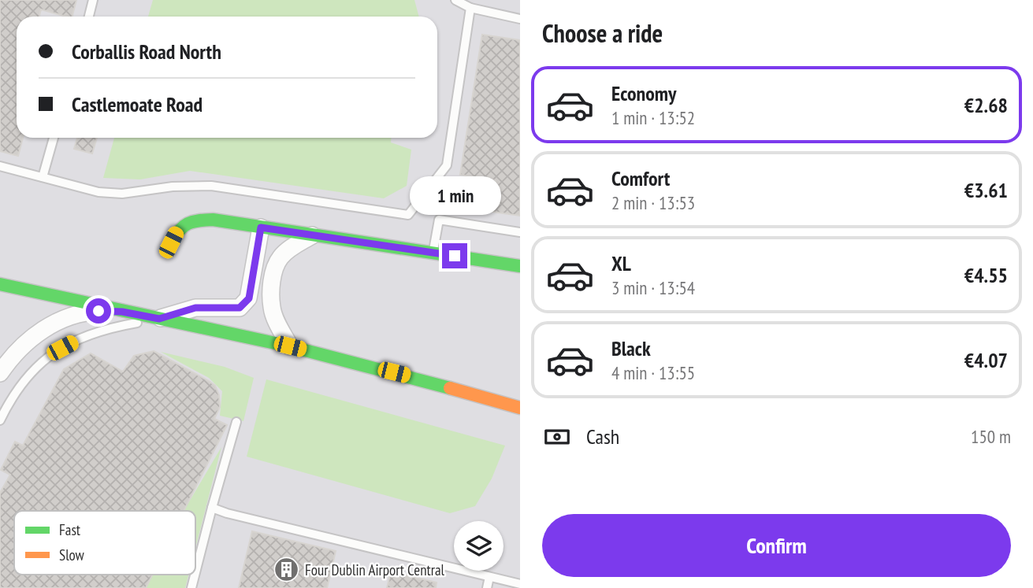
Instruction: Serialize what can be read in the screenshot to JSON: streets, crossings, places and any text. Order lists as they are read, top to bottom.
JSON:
{
  "places": {
    "building": ["Four Dublin Airport Central"]
  },
  "legend": ["Fast", "Slow"],
  "page": {
    "heading": "Choose a ride",
    "banner": ["Corballis Road North", "Castlemoate Road"],
    "list": [
      {
        "name": "Economy",
        "note": "1 min · 13:52",
        "value": "€2.68"
      },
      {
        "name": "Comfort",
        "note": "2 min · 13:53",
        "value": "€3.61"
      },
      {
        "name": "XL",
        "note": "3 min · 13:54",
        "value": "€4.55"
      },
      {
        "name": "Black",
        "note": "4 min · 13:55",
        "value": "€4.07"
      }
    ],
    "bubble": "1 min",
    "pay": ["Cash", "150 m"],
    "buttons": "Confirm"
  }
}
